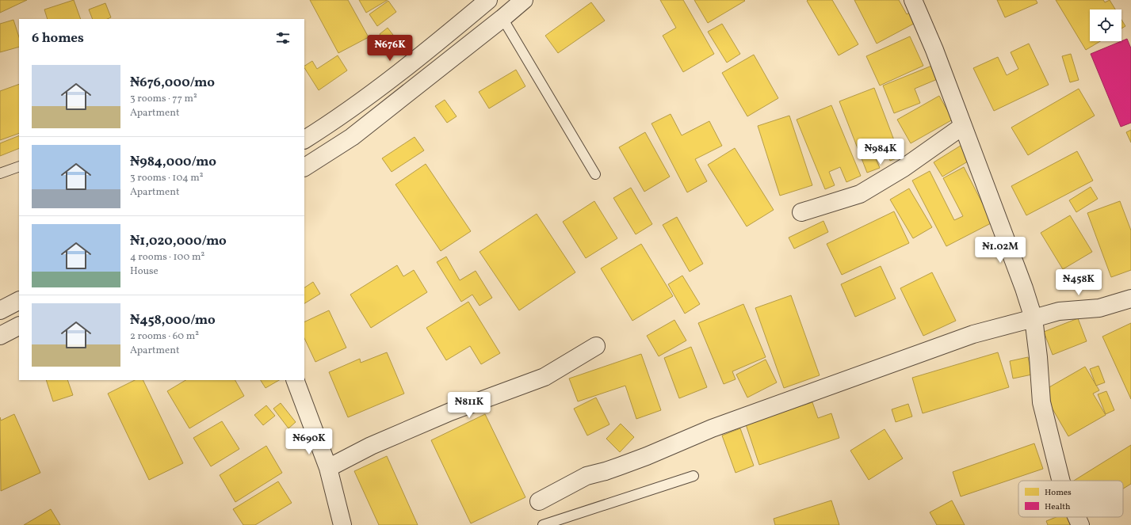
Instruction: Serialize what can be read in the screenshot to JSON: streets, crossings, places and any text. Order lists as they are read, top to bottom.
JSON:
{
  "legend": ["Homes", "Health"],
  "page": {
    "heading": "6 homes",
    "price": [
      "₦676K",
      "₦984K",
      "₦1.02M",
      "₦458K",
      "₦811K",
      "₦690K"
    ],
    "list": [
      {
        "name": "₦676,000/mo",
        "note": "3 rooms · 77 m² · Apartment"
      },
      {
        "name": "₦984,000/mo",
        "note": "3 rooms · 104 m² · Apartment"
      },
      {
        "name": "₦1,020,000/mo",
        "note": "4 rooms · 100 m² · House"
      },
      {
        "name": "₦458,000/mo",
        "note": "2 rooms · 60 m² · Apartment"
      }
    ]
  }
}
